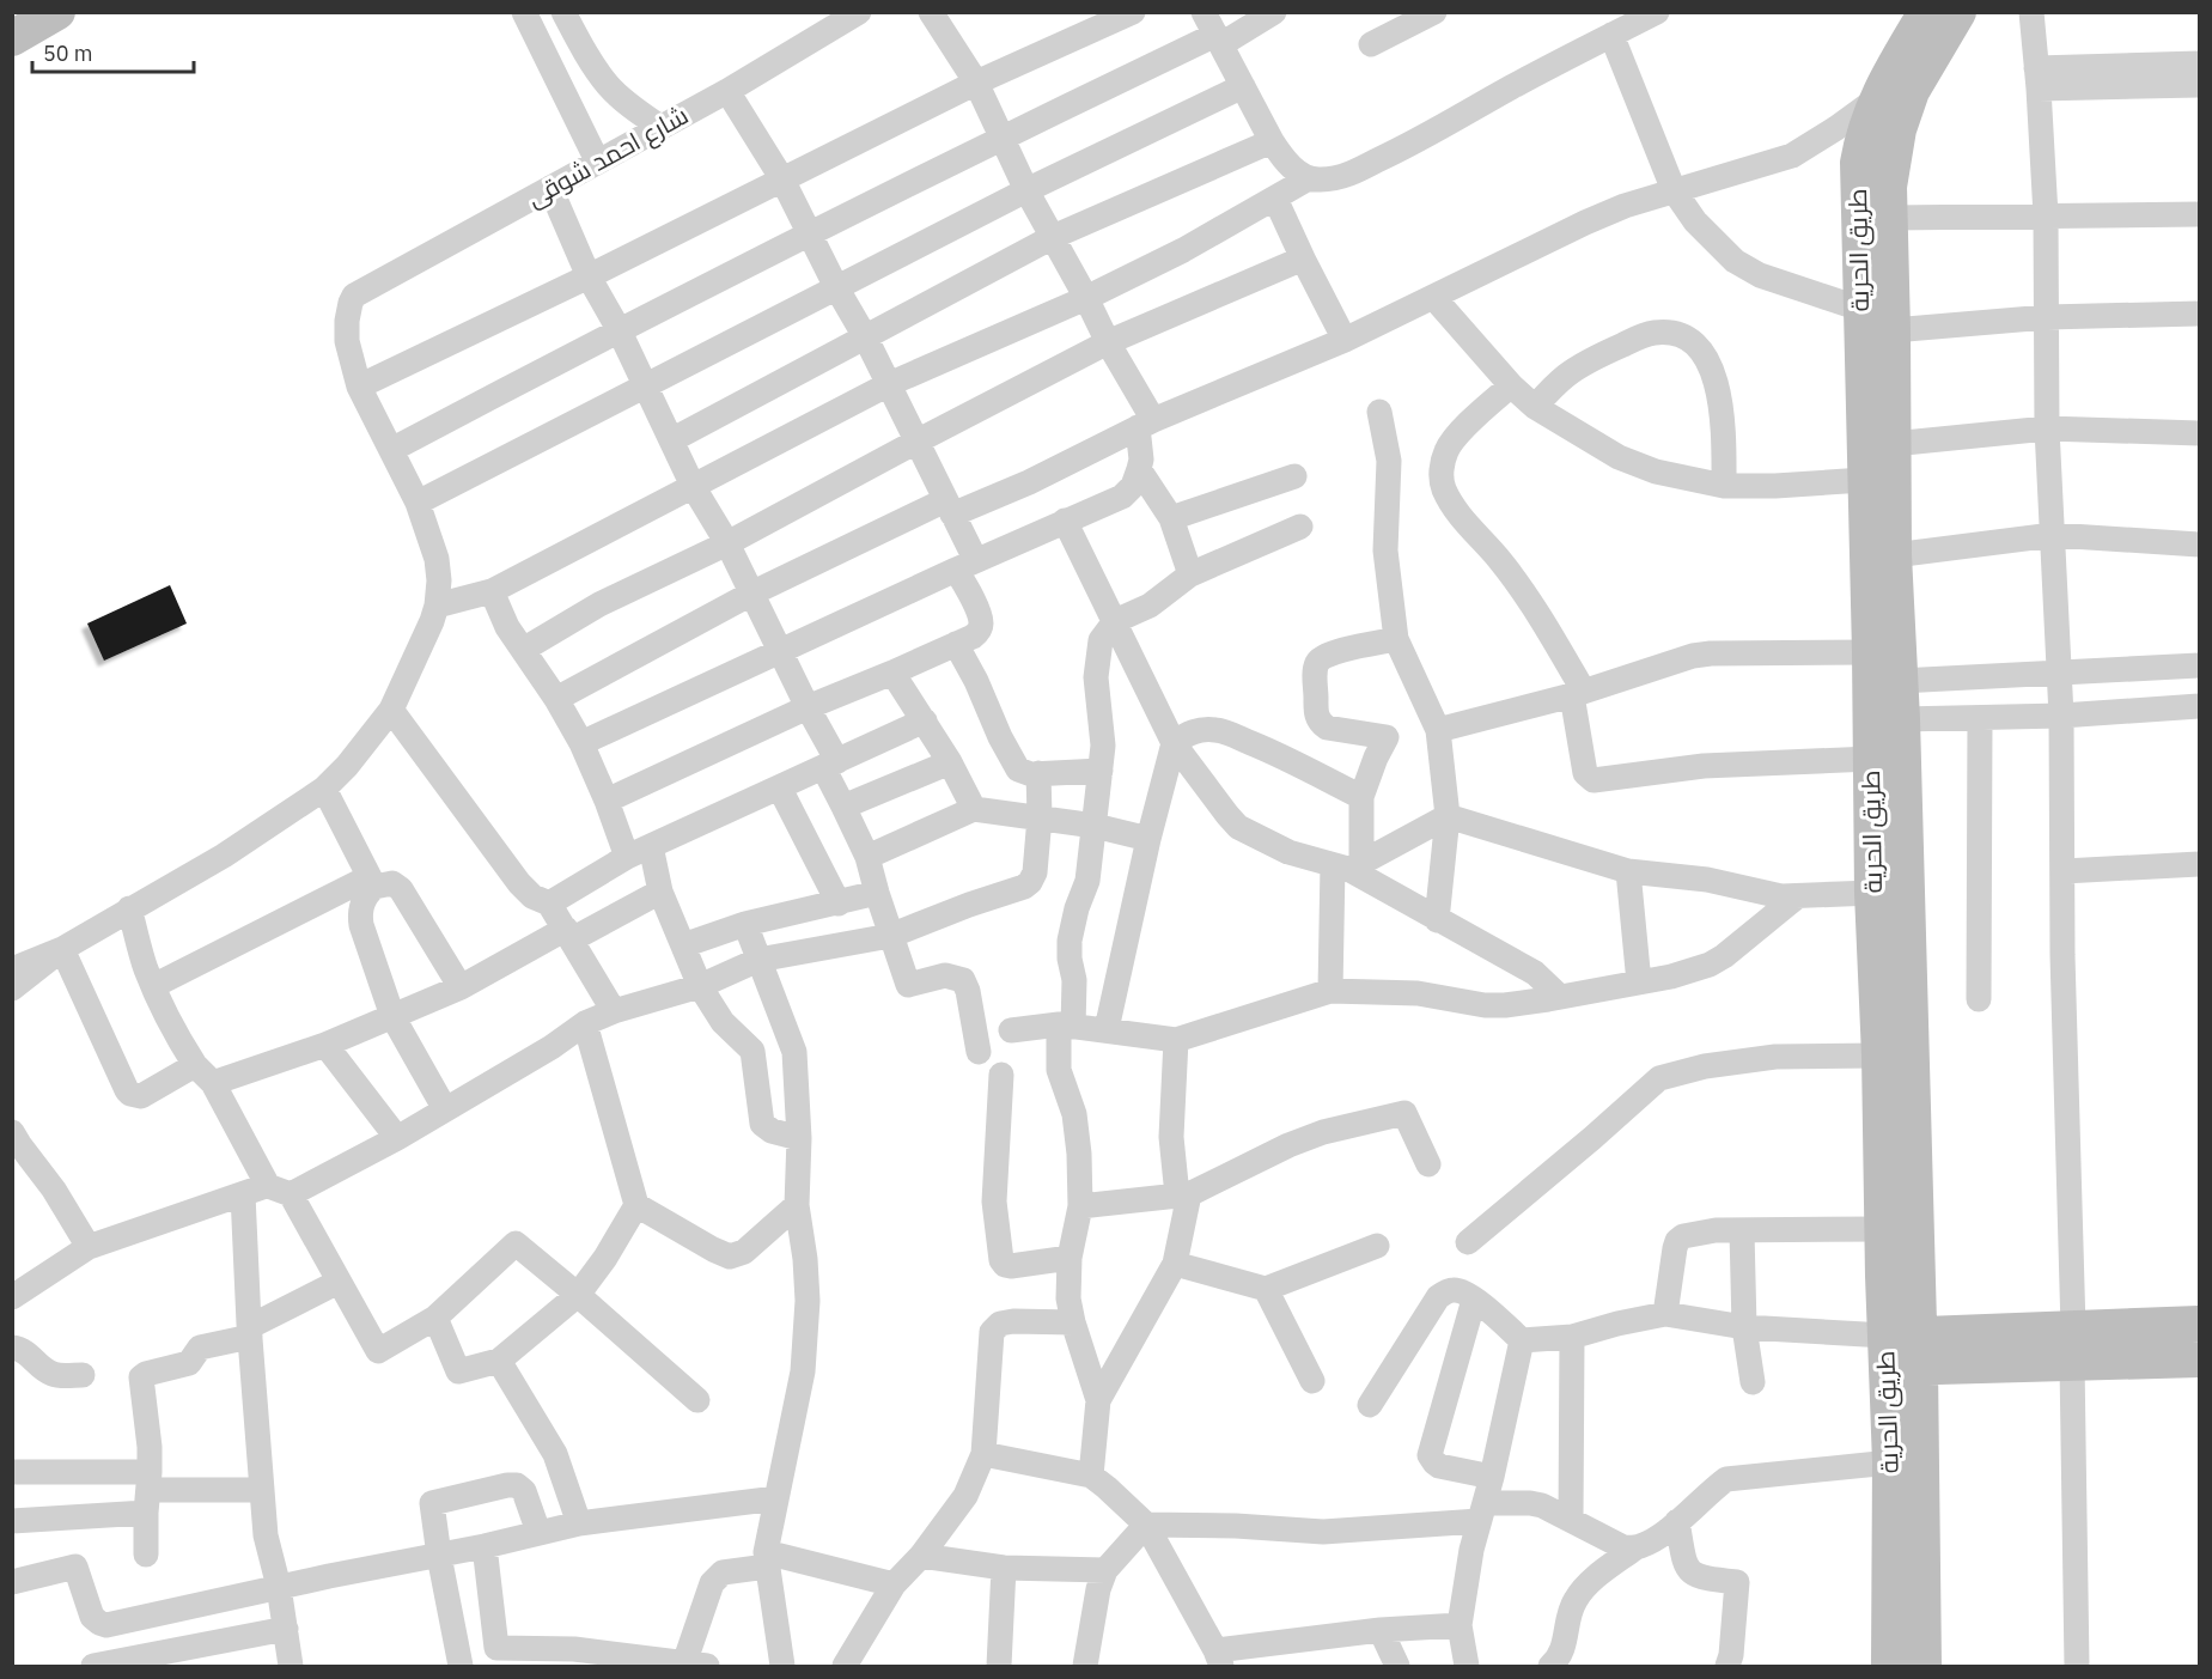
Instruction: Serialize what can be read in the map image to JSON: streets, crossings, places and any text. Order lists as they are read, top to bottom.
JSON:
{
  "streets": {
    "main road": ["طريق الحرية"],
    "street": ["شارع احمد شوقى"]
  },
  "scale_bar": "50 m"
}
